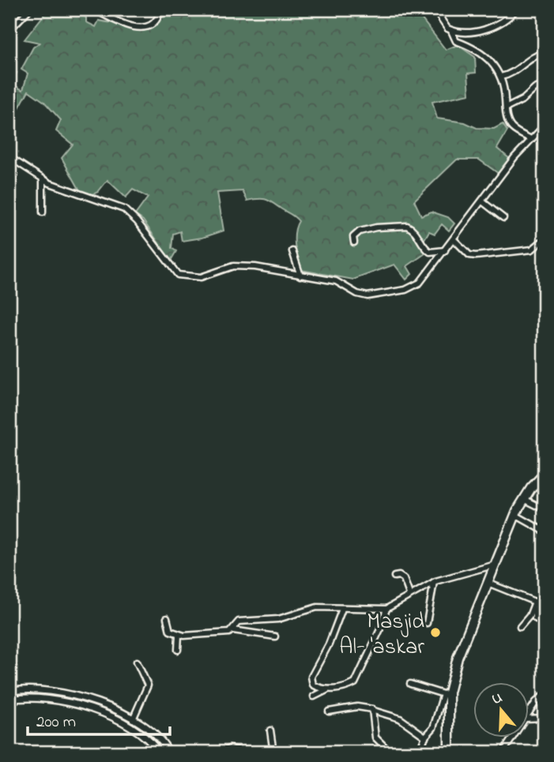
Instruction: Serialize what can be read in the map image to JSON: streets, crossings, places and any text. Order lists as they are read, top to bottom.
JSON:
{
  "places": ["Masjid Al- 'askar"],
  "scale_bar": "200 m",
  "north": "top"
}
